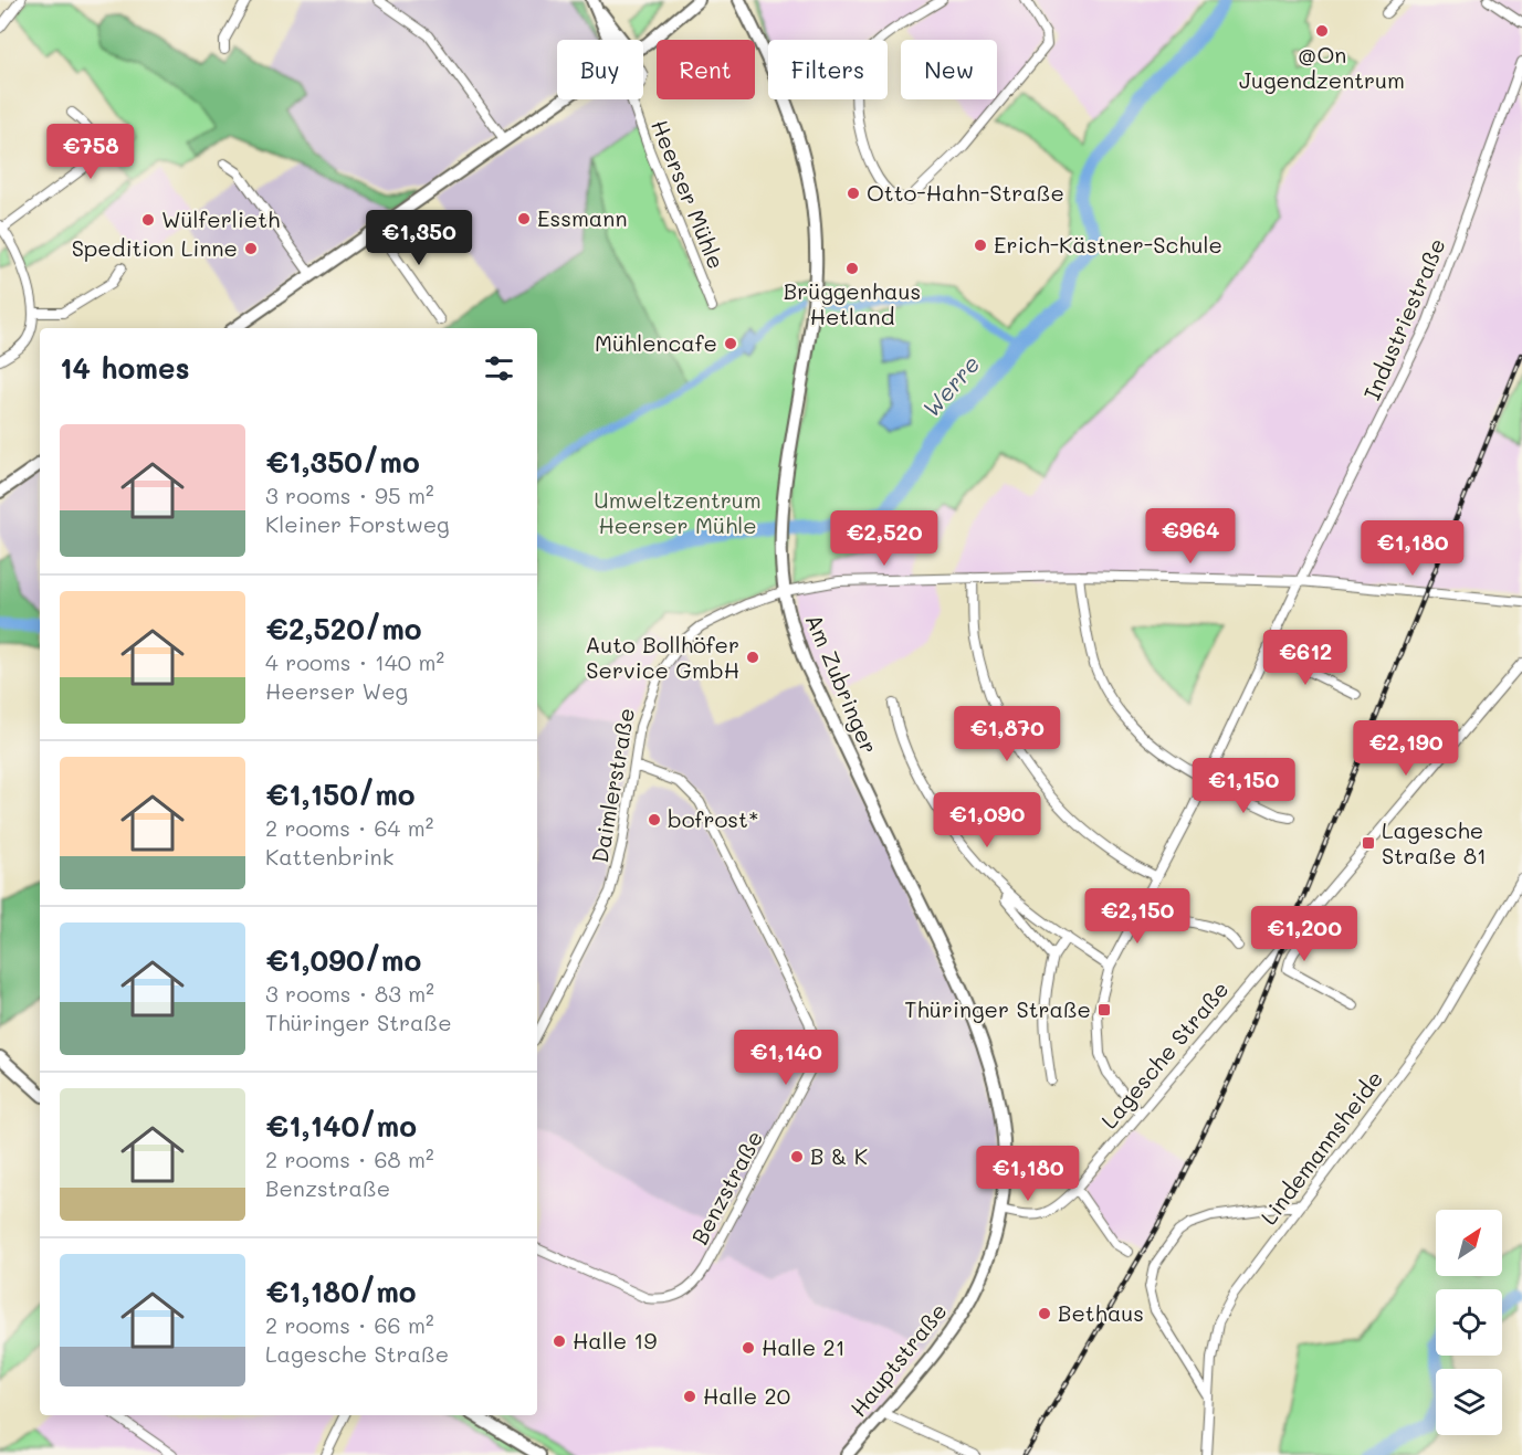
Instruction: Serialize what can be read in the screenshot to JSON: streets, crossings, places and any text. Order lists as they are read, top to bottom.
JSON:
{
  "streets": {
    "main road": ["Am Zubringer", "Hauptstraße"],
    "street": [
      "Heerser Mühle",
      "Industriestraße",
      "Daimlerstraße",
      "Lagesche Straße",
      "Lindemannsheide",
      "Benzstraße"
    ]
  },
  "crossings": [
    ["Industriestraße", "Daimlerstraße"],
    ["Industriestraße", "Lagesche Straße"],
    ["Am Zubringer", "Daimlerstraße"],
    ["Am Zubringer", "Lagesche Straße"],
    ["Am Zubringer", "Hauptstraße"],
    ["Daimlerstraße", "Benzstraße"],
    ["Lagesche Straße", "Hauptstraße"]
  ],
  "water": ["Werre"],
  "parks": ["Umweltzentrum Heerser Mühle"],
  "places": {
    "other": [
      "@On Jugendzentrum",
      "Otto-Hahn-Straße",
      "Essmann",
      "Wülferlieth",
      "Erich-Kästner-Schule",
      "Spedition Linne",
      "Brüggenhaus Hetland",
      "Mühlencafe",
      "Auto Bollhöfer Service GmbH",
      "bofrost*",
      "B & K",
      "Bethaus",
      "Halle 19",
      "Halle 21",
      "Halle 20"
    ],
    "transit": ["Lagesche Straße 81", "Thüringer Straße"]
  },
  "north": "top right",
  "page": {
    "chip": [
      "Buy",
      "Rent",
      "Filters",
      "New"
    ],
    "price": [
      "€758",
      "€1,350",
      "€964",
      "€2,520",
      "€1,180",
      "€612",
      "€1,870",
      "€2,190",
      "€1,150",
      "€1,090",
      "€2,150",
      "€1,200",
      "€1,140",
      "€1,180"
    ],
    "heading": "14 homes",
    "list": [
      {
        "name": "€1,350/mo",
        "note": "3 rooms · 95 m² · Kleiner Forstweg"
      },
      {
        "name": "€2,520/mo",
        "note": "4 rooms · 140 m² · Heerser Weg"
      },
      {
        "name": "€1,150/mo",
        "note": "2 rooms · 64 m² · Kattenbrink"
      },
      {
        "name": "€1,090/mo",
        "note": "3 rooms · 83 m² · Thüringer Straße"
      },
      {
        "name": "€1,140/mo",
        "note": "2 rooms · 68 m² · Benzstraße"
      },
      {
        "name": "€1,180/mo",
        "note": "2 rooms · 66 m² · Lagesche Straße"
      }
    ]
  }
}
